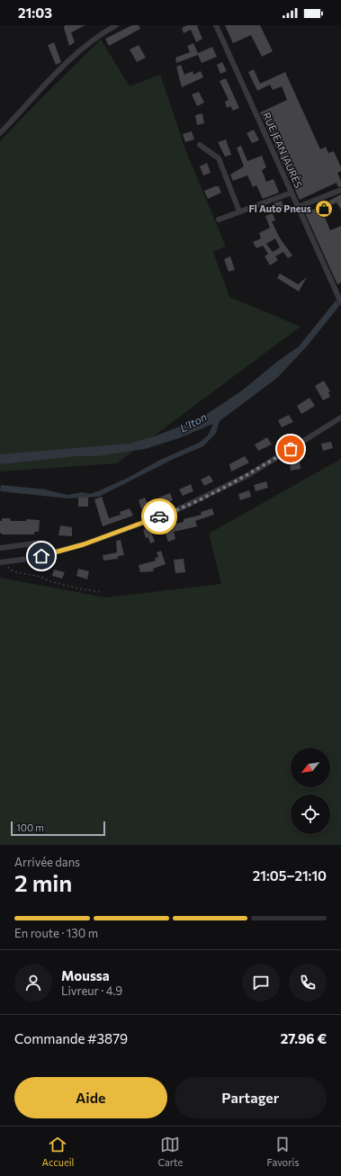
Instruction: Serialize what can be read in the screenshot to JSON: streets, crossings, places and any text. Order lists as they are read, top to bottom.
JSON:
{
  "streets": {
    "street": ["RUE JEAN JAURÈS"]
  },
  "water": ["L'Iton"],
  "places": {
    "shop": ["Fl Auto Pneus"]
  },
  "scale_bar": "100 m",
  "north": "bottom left",
  "page": {
    "status": "21:03",
    "scale": "100 m",
    "heading": ["2 min", "Arrivée dans", "21:05–21:10"],
    "panel": [
      "Moussa",
      "Livreur · 4.9",
      "Commande #3879",
      "27.96 €"
    ],
    "bar": "En route · 130 m",
    "buttons": ["Aide", "Partager"],
    "tabs": ["Accueil", "Carte", "Favoris"]
  }
}
